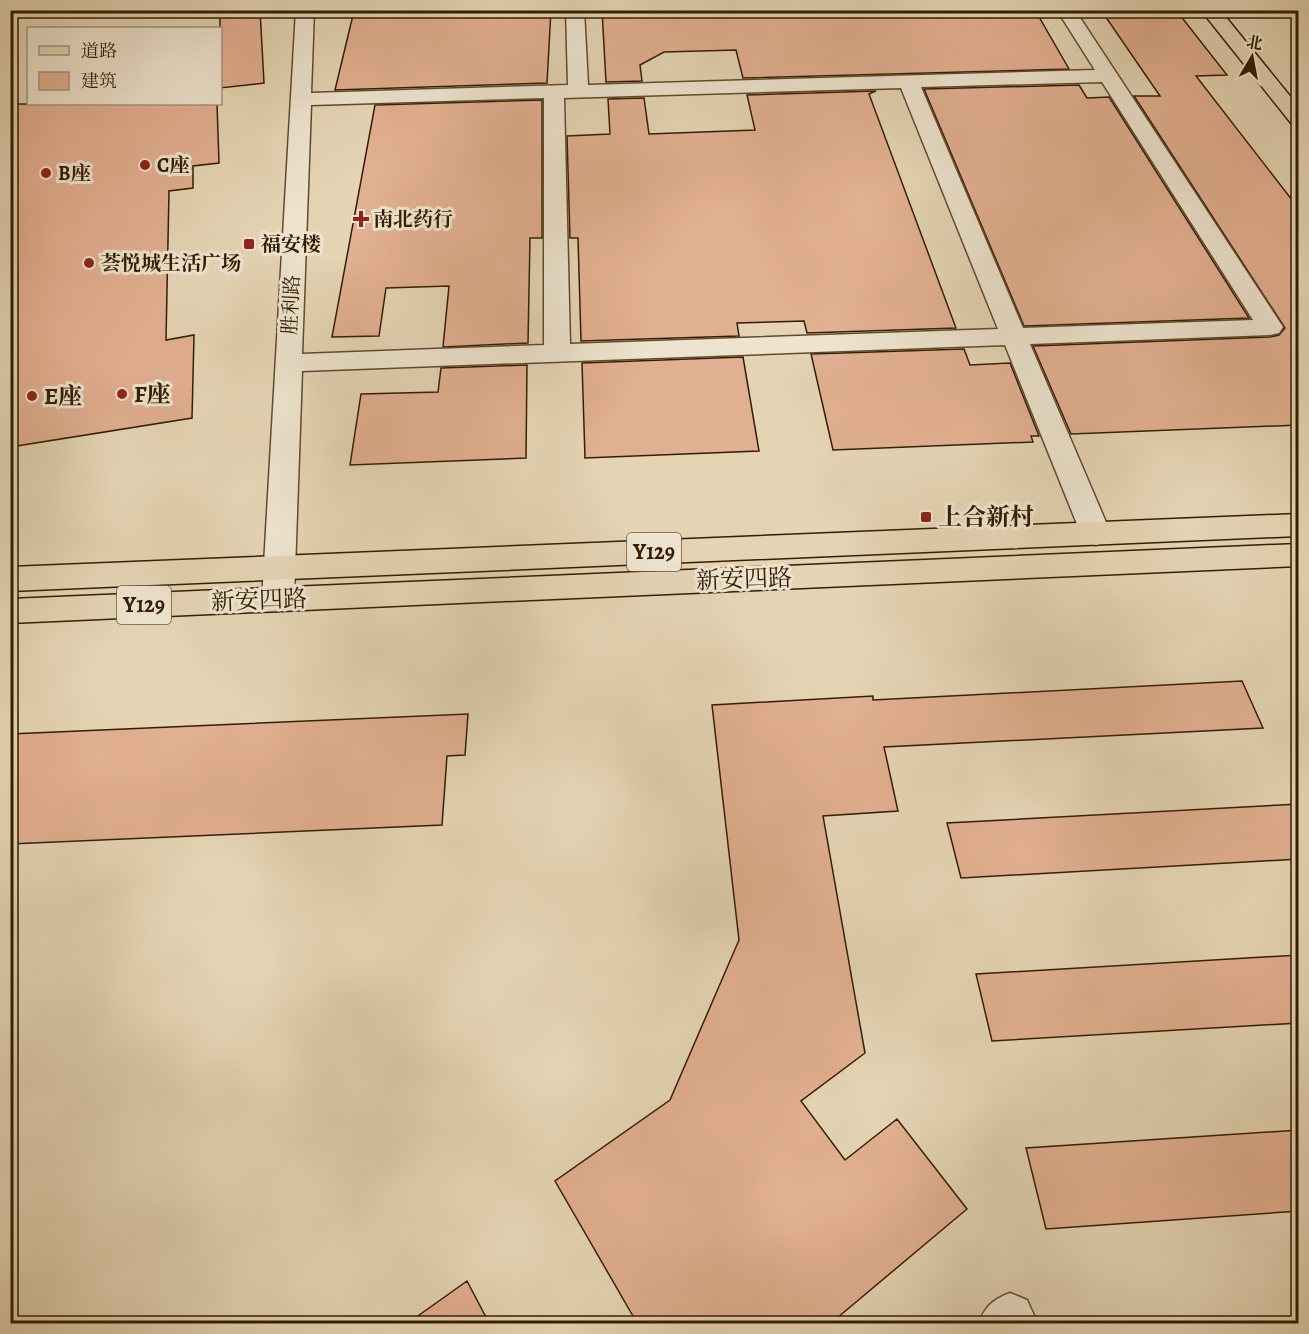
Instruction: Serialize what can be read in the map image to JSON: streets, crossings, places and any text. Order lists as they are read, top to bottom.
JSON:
{
  "streets": {
    "main road": ["Y129", "新安四路"],
    "street": ["胜利路"]
  },
  "crossings": [
    ["胜利路", "新安四路"]
  ],
  "places": {
    "other": [
      "C座",
      "B座",
      "荟悦城生活广场",
      "F座",
      "E座"
    ],
    "health": ["南北药行"],
    "transit": ["福安楼", "上合新村"]
  },
  "legend": ["道路", "建筑"],
  "north": "top"
}
